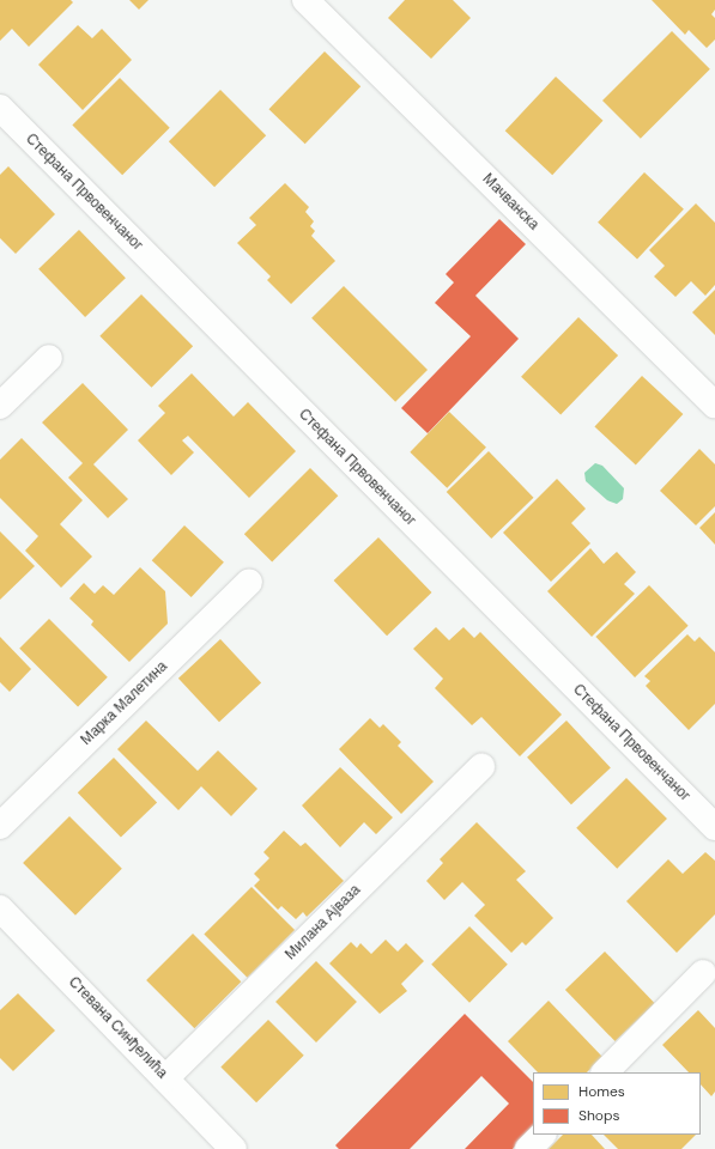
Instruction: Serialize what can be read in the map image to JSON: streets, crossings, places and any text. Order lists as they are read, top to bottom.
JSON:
{
  "streets": {
    "street": [
      "Стефана Првовенчаног",
      "Мачванска",
      "Марка Малетина",
      "Милана Ајваза",
      "Стевана Синђелића"
    ]
  },
  "crossings": [
    ["Милана Ајваза", "Стевана Синђелића"]
  ],
  "legend": ["Homes", "Shops"]
}
